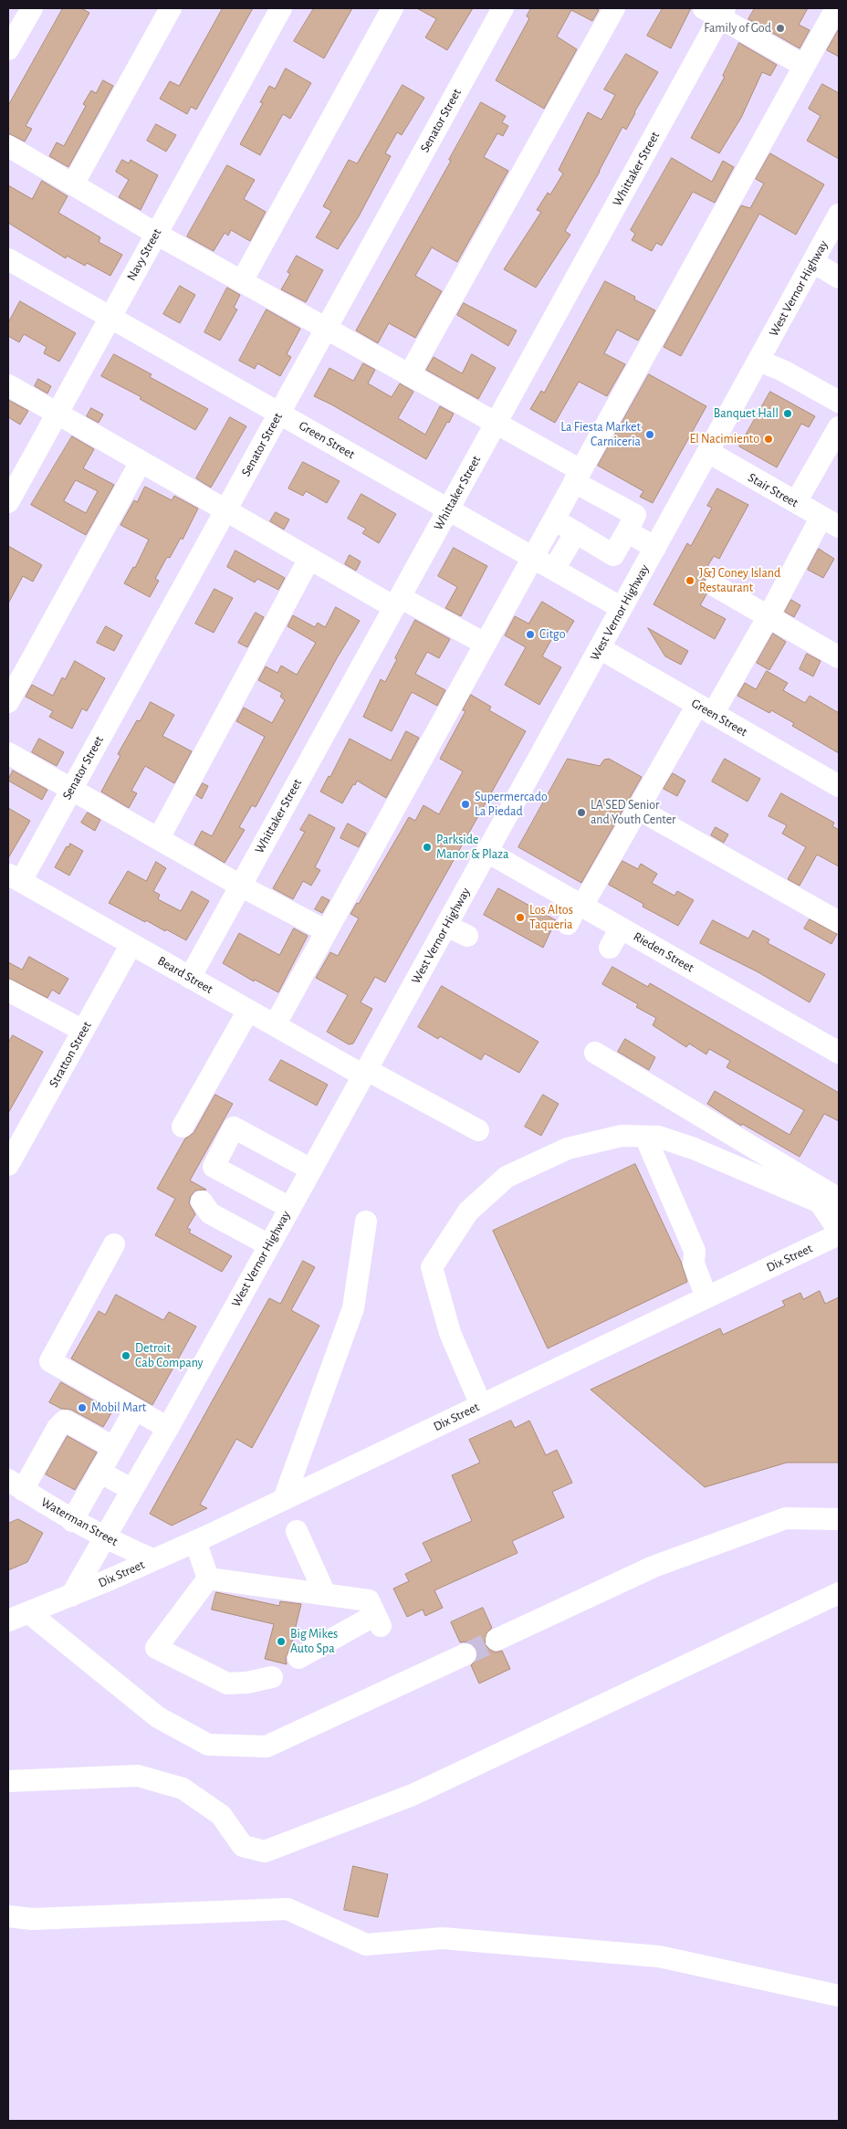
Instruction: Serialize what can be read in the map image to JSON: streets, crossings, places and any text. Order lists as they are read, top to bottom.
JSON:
{
  "streets": {
    "street": [
      "Senator Street",
      "Whittaker Street",
      "Navy Street",
      "West Vernor Highway",
      "Green Street",
      "Stair Street",
      "Rieden Street",
      "Beard Street",
      "Stratton Street",
      "Dix Street",
      "Waterman Street"
    ]
  },
  "crossings": [
    ["Senator Street", "Green Street"],
    ["Senator Street", "Beard Street"],
    ["Whittaker Street", "Green Street"],
    ["Whittaker Street", "Beard Street"],
    ["Navy Street", "Green Street"],
    ["West Vernor Highway", "Green Street"],
    ["West Vernor Highway", "Stair Street"],
    ["West Vernor Highway", "Rieden Street"],
    ["West Vernor Highway", "Beard Street"],
    ["West Vernor Highway", "Dix Street"],
    ["West Vernor Highway", "Waterman Street"],
    ["Beard Street", "Stratton Street"],
    ["Dix Street", "Waterman Street"]
  ],
  "places": [
    "Family of God",
    "Banquet Hall",
    "La Fiesta Market Carniceria",
    "El Nacimiento",
    "J&J Coney Island Restaurant",
    "Citgo",
    "Supermercado La Piedad",
    "LA SED Senior and Youth Center",
    "Parkside Manor & Plaza",
    "Los Altos Taqueria",
    "Detroit Cab Company",
    "Mobil Mart",
    "Big Mikes Auto Spa"
  ]
}
